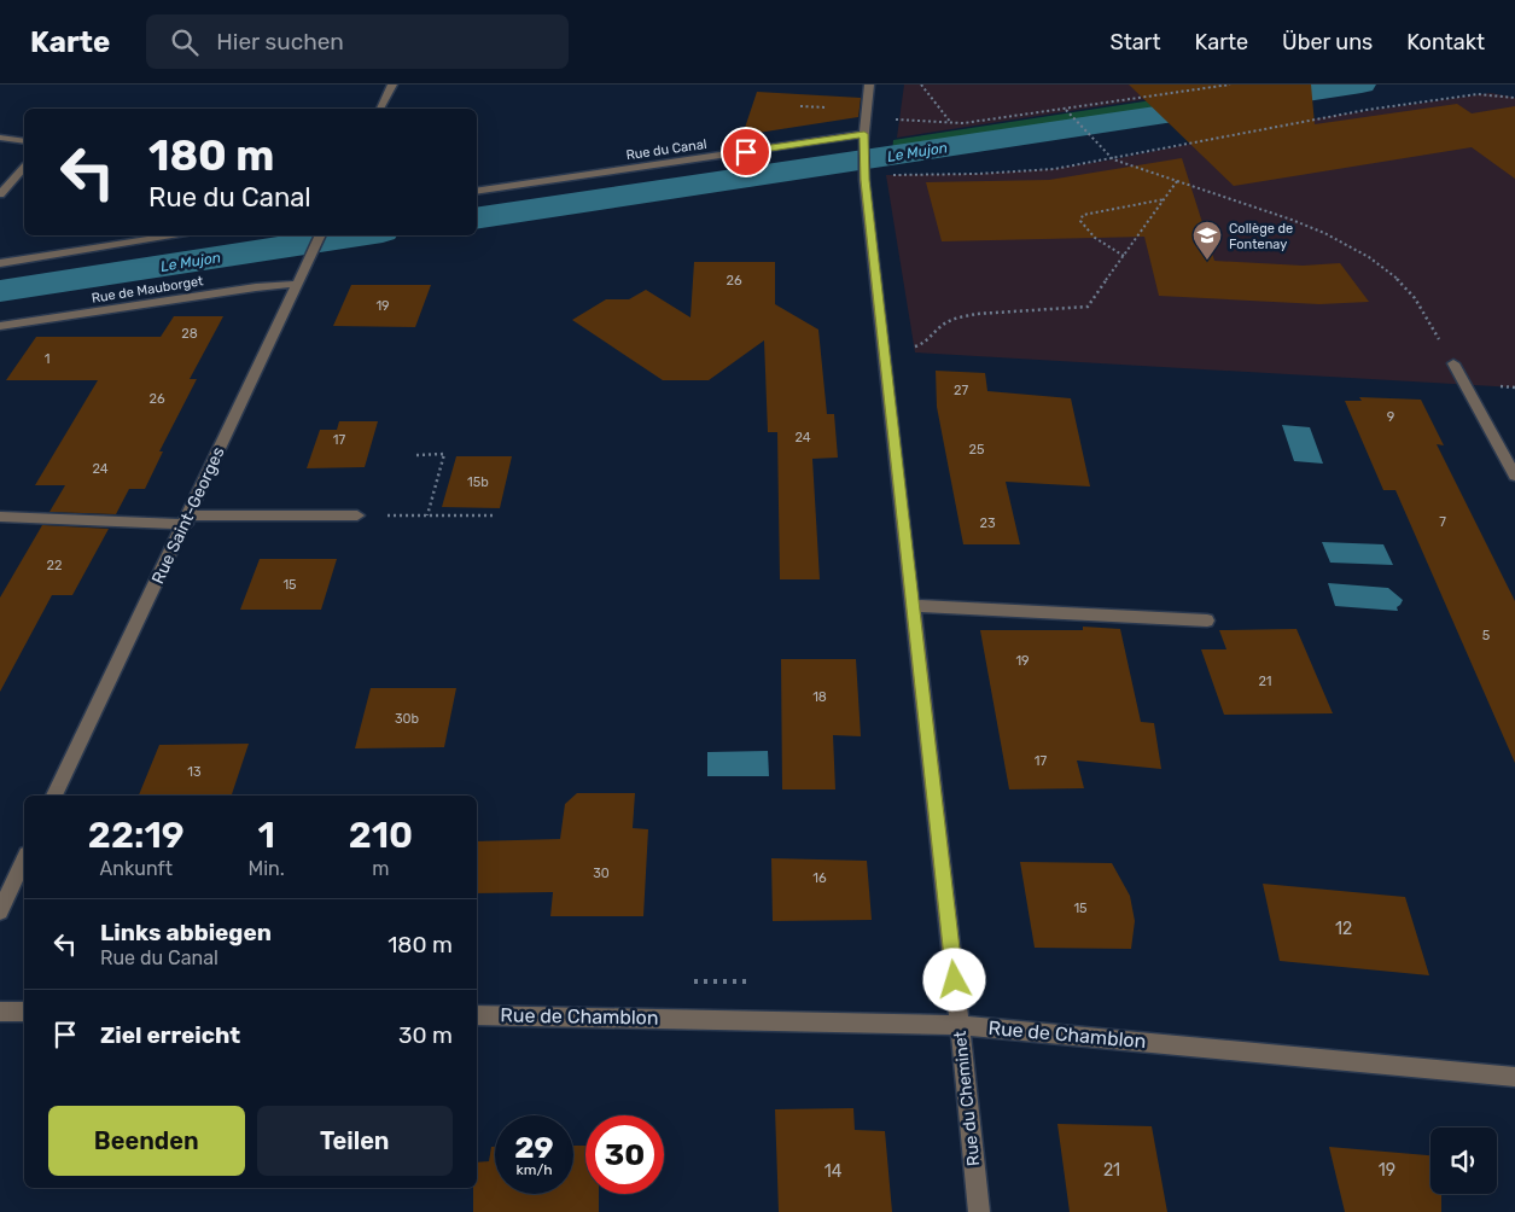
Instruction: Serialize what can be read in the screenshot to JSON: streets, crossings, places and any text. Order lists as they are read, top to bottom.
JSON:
{
  "streets": {
    "street": [
      "Rue du Canal",
      "Rue de Mauborget",
      "Rue Saint-Georges",
      "Rue de Chamblon",
      "Rue du Cheminet"
    ]
  },
  "crossings": [
    ["Rue du Canal", "Rue du Cheminet"],
    ["Rue de Mauborget", "Rue Saint-Georges"],
    ["Rue de Chamblon", "Rue du Cheminet"]
  ],
  "water": ["Le Mujon"],
  "places": {
    "school or university": ["Collège de Fontenay"]
  },
  "house_numbers": [
    "26",
    "19",
    "28",
    "1",
    "27",
    "26",
    "9",
    "24",
    "17",
    "25",
    "24",
    "15b",
    "7",
    "23",
    "22",
    "15",
    "5",
    "19",
    "21",
    "18",
    "30b",
    "17",
    "13",
    "30",
    "16",
    "15",
    "12",
    "21",
    "19",
    "14"
  ],
  "page": {
    "header": "Karte",
    "search": "Hier suchen",
    "nav": [
      "Start",
      "Karte",
      "Über uns",
      "Kontakt"
    ],
    "turn": ["180 m", "Rue du Canal"],
    "eta": [
      "22:19",
      "Ankunft",
      "1",
      "Min.",
      "210",
      "m"
    ],
    "list": [
      {
        "name": "Links abbiegen",
        "note": "Rue du Canal",
        "value": "180 m"
      },
      {
        "name": "Ziel erreicht",
        "value": "30 m"
      }
    ],
    "buttons": ["Beenden", "Teilen"],
    "speed": "29 km/h",
    "limit": "30"
  }
}
